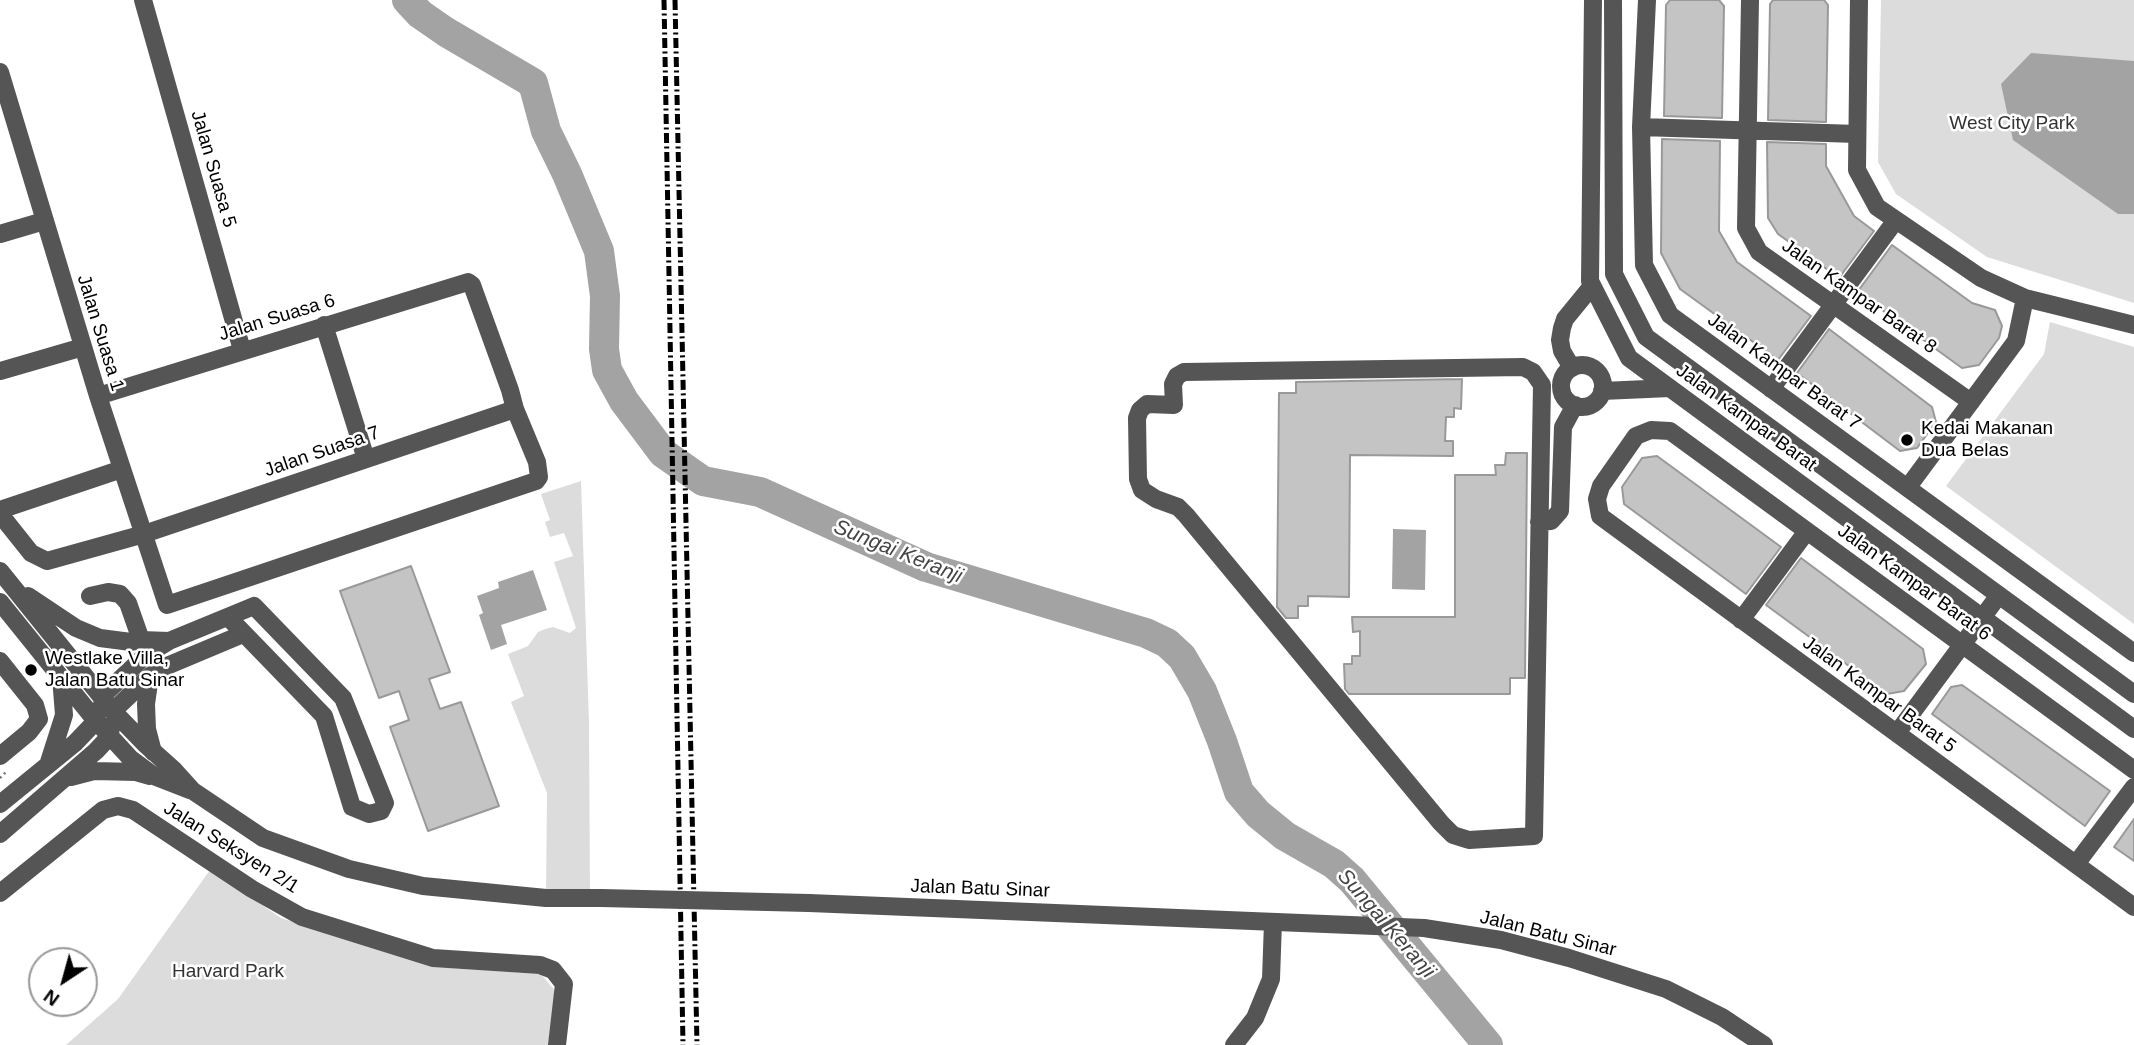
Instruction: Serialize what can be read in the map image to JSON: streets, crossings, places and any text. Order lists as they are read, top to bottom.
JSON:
{
  "streets": {
    "street": [
      "Jalan Suasa 5",
      "Jalan Kampar Barat 8",
      "Jalan Suasa 6",
      "Jalan Suasa 1",
      "Jalan Kampar Barat 7",
      "Jalan Kampar Barat",
      "Jalan Suasa 7",
      "Jalan Kampar Barat 6",
      "Jalan Kampar Barat 5",
      "Jalan Seksyen 2/1",
      "Jalan Batu Sinar"
    ]
  },
  "crossings": [
    ["Jalan Suasa 5", "Jalan Suasa 6"],
    ["Jalan Suasa 6", "Jalan Suasa 1"],
    ["Jalan Suasa 6", "Jalan Suasa 7"],
    ["Jalan Suasa 1", "Jalan Suasa 7"],
    ["Jalan Kampar Barat 6", "Jalan Kampar Barat 5"]
  ],
  "water": ["Sungai Keranji"],
  "parks": ["West City Park", "Harvard Park"],
  "places": ["Kedai Makanan Dua Belas", "Westlake Villa, Jalan Batu Sinar"],
  "north": "bottom left"
}
